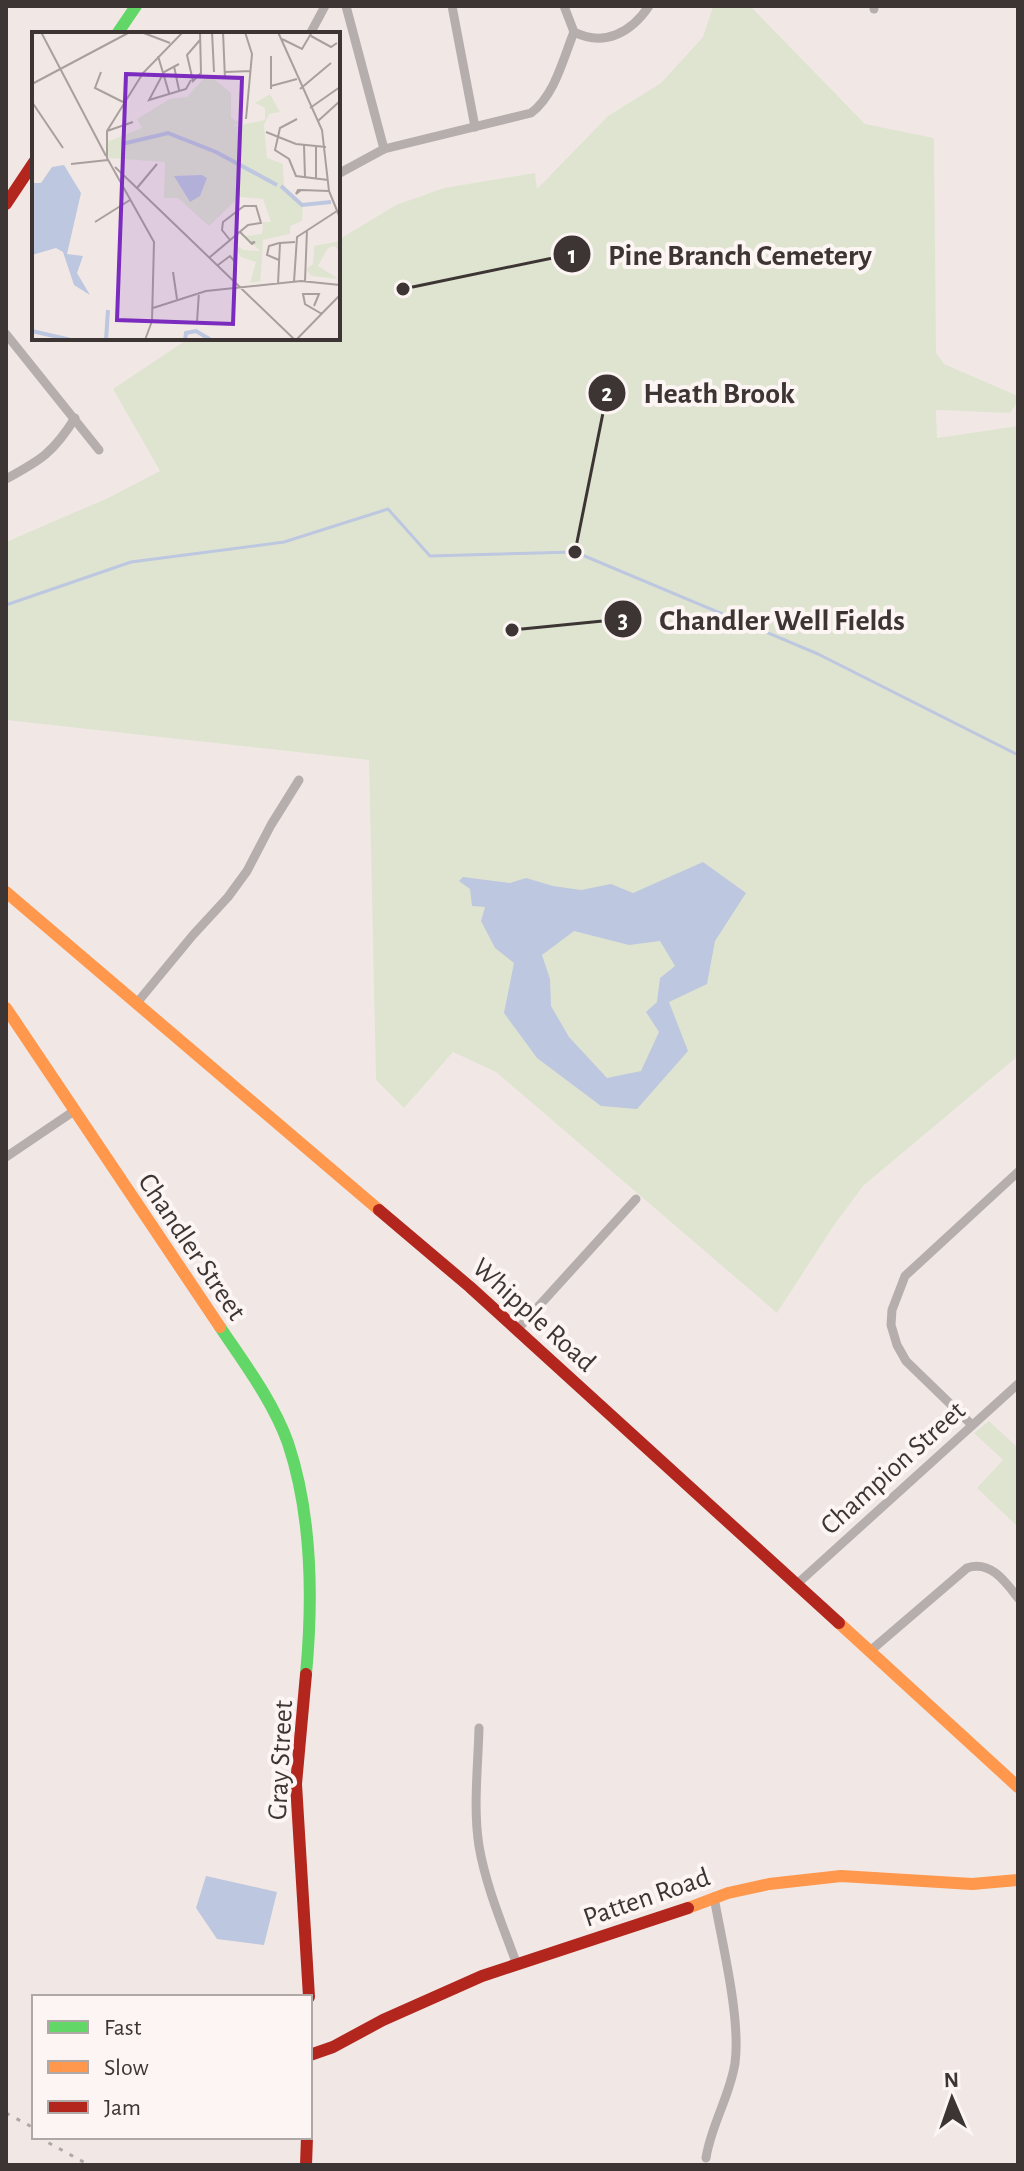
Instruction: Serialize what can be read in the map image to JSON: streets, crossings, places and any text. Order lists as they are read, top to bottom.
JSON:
{
  "streets": {
    "street": [
      "Chandler Street",
      "Whipple Road",
      "Champion Street",
      "Gray Street",
      "Patten Road"
    ]
  },
  "crossings": [
    ["Chandler Street", "Gray Street"],
    ["Whipple Road", "Champion Street"]
  ],
  "places": ["Pine Branch Cemetery", "Heath Brook", "Chandler Well Fields"],
  "legend": ["Fast", "Slow", "Jam"],
  "north": "top"
}
